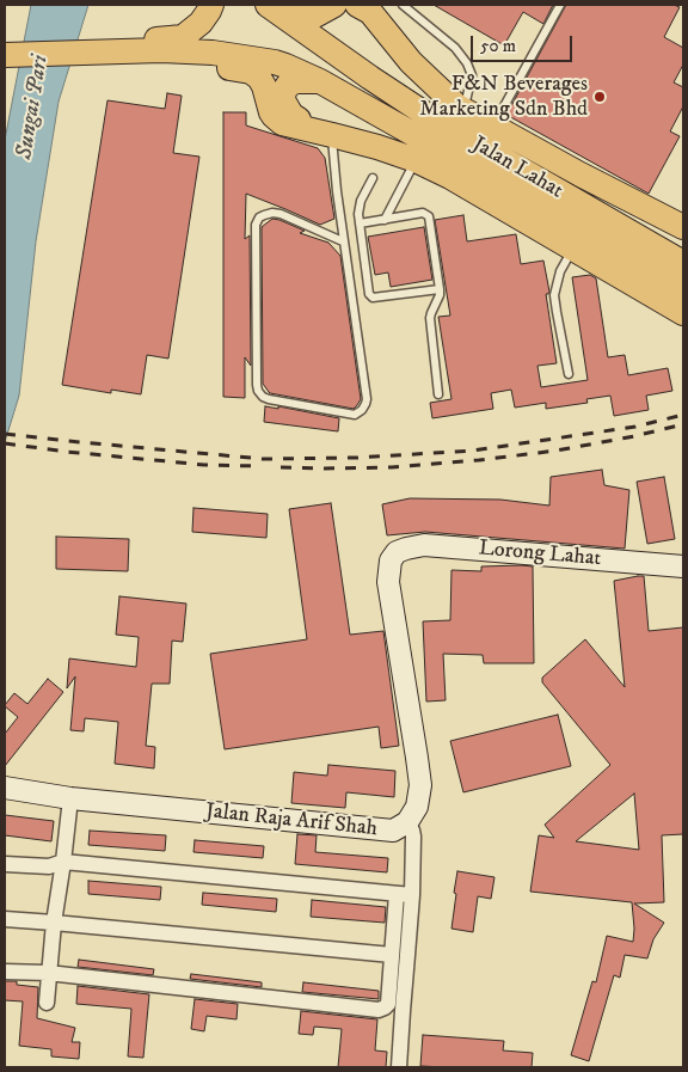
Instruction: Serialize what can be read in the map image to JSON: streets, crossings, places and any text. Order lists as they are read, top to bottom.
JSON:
{
  "streets": {
    "main road": ["Jalan Lahat"],
    "street": ["Lorong Lahat", "Jalan Raja Arif Shah"]
  },
  "crossings": [
    ["Lorong Lahat", "Jalan Raja Arif Shah"]
  ],
  "water": ["Sungai Pari"],
  "places": ["F&N Beverages Marketing Sdn Bhd"],
  "scale_bar": "50 m"
}
